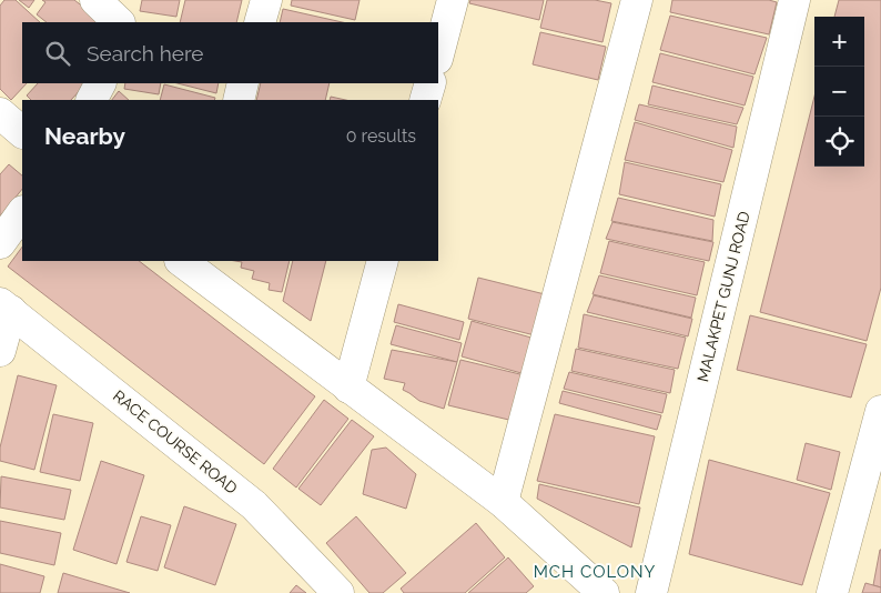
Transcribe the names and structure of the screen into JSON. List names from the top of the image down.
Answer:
{
  "streets": {
    "street": ["MALAKPET GUNJ ROAD", "RACE COURSE ROAD"]
  },
  "districts": ["MCH COLONY"],
  "page": {
    "map_buttons": ["+", "−"],
    "search": "Search here",
    "heading": ["Nearby", "0 results"]
  }
}
